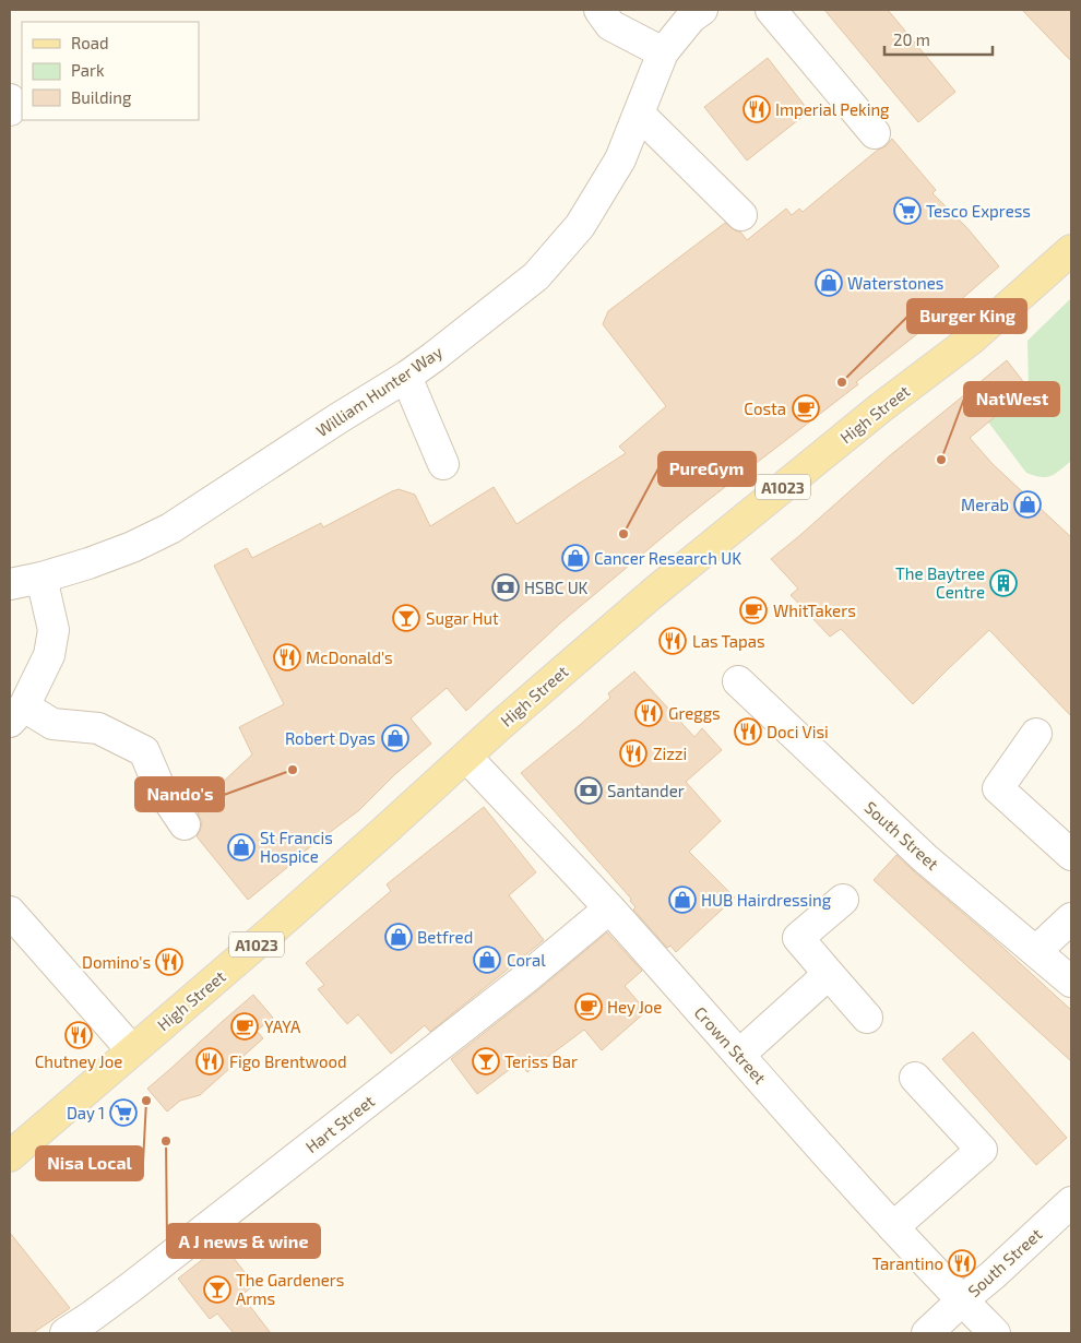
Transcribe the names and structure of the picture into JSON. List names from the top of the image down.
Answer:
{
  "streets": {
    "main road": ["High Street", "A1023"],
    "street": [
      "William Hunter Way",
      "South Street",
      "Crown Street",
      "Hart Street"
    ]
  },
  "crossings": [
    ["High Street", "Crown Street"],
    ["South Street", "Crown Street"],
    ["Crown Street", "Hart Street"]
  ],
  "places": {
    "restaurant": [
      "Imperial Peking",
      "Las Tapas",
      "McDonald's",
      "Greggs",
      "Doci Visi",
      "Zizzi",
      "Domino's",
      "Chutney Joe",
      "Figo Brentwood",
      "Tarantino"
    ],
    "supermarket": ["Tesco Express", "Day 1"],
    "shop": [
      "Waterstones",
      "Merab",
      "Cancer Research UK",
      "Robert Dyas",
      "St Francis Hospice",
      "HUB Hairdressing",
      "Betfred",
      "Coral"
    ],
    "other": [
      "Burger King",
      "NatWest",
      "PureGym",
      "Nando's",
      "Nisa Local",
      "A J news & wine"
    ],
    "cafe": [
      "Costa",
      "WhitTakers",
      "Hey Joe",
      "YAYA"
    ],
    "building": ["The Baytree Centre"],
    "bank": ["HSBC UK", "Santander"],
    "bar": ["Sugar Hut", "Teriss Bar", "The Gardeners Arms"]
  },
  "legend": ["Road", "Park", "Building"],
  "scale_bar": "20 m"
}
